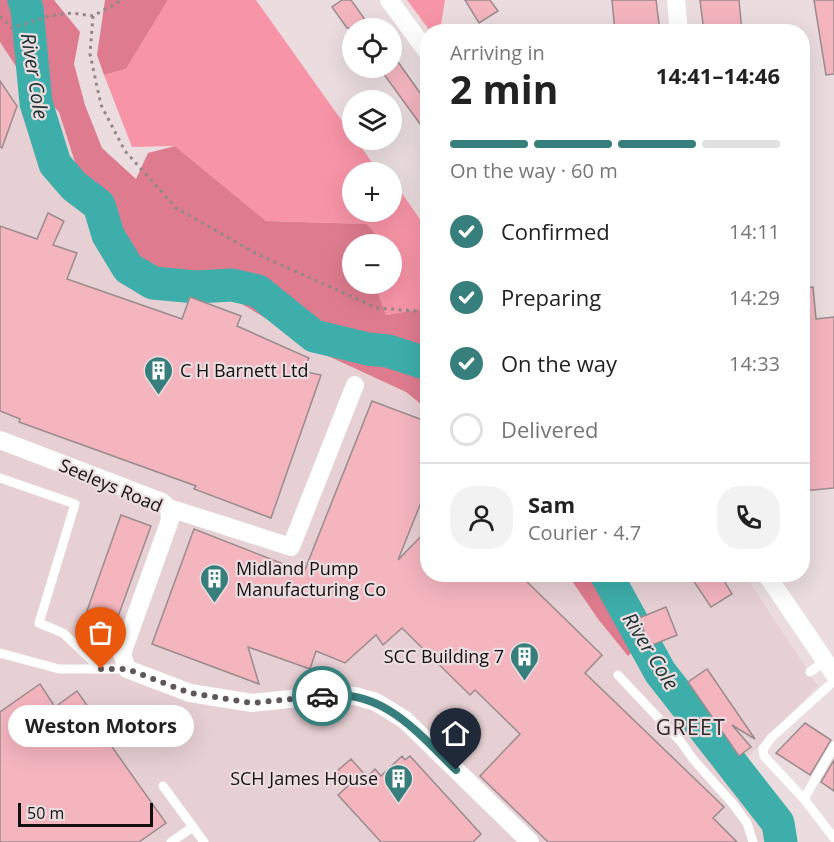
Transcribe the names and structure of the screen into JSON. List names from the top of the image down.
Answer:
{
  "streets": {
    "street": ["Seeleys Road"]
  },
  "districts": ["GREET"],
  "water": ["River Cole"],
  "places": {
    "building": [
      "C H Barnett Ltd",
      "Midland Pump Manufacturing Co",
      "SCC Building 7",
      "SCH James House"
    ],
    "other": ["Weston Motors"]
  },
  "scale_bar": "50 m",
  "page": {
    "map_buttons": ["+", "−"],
    "heading": ["2 min", "Arriving in", "14:41–14:46"],
    "panel": ["Sam", "Courier · 4.7"],
    "bar": "On the way · 60 m",
    "list": [
      ["Confirmed", "14:11"],
      ["Preparing", "14:29"],
      ["On the way", "14:33"],
      "Delivered"
    ],
    "bubble": "Weston Motors",
    "scale": "50 m"
  }
}
